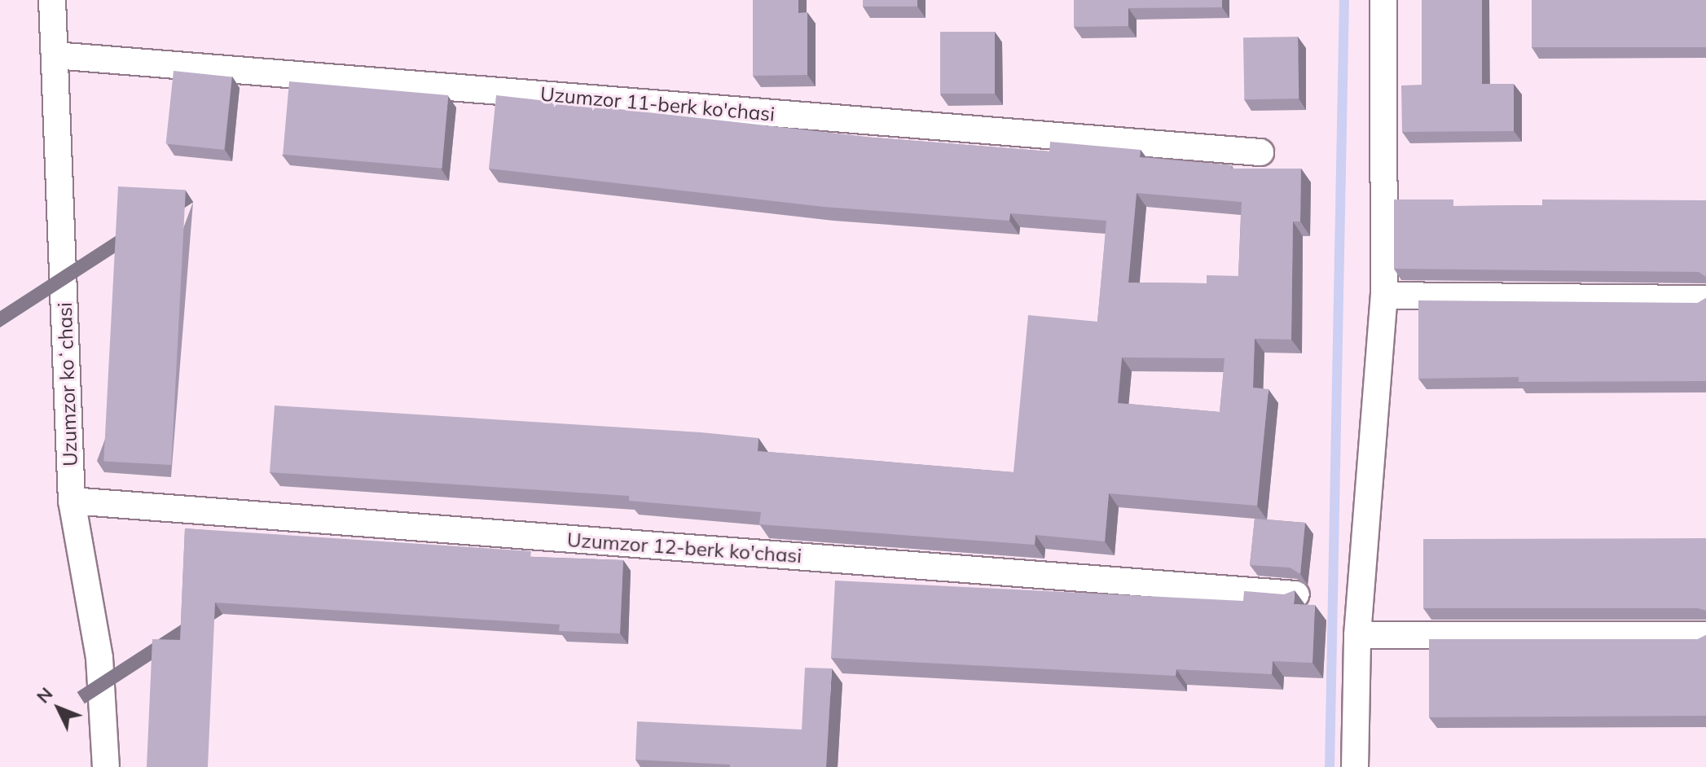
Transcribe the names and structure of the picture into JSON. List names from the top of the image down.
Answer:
{
  "streets": {
    "street": ["Uzumzor 11-berk ko'chasi", "Uzumzor koʻchasi", "Uzumzor 12-berk ko'chasi"]
  },
  "crossings": [
    ["Uzumzor 11-berk ko'chasi", "Uzumzor koʻchasi"],
    ["Uzumzor koʻchasi", "Uzumzor 12-berk ko'chasi"]
  ],
  "north": "top left"
}
